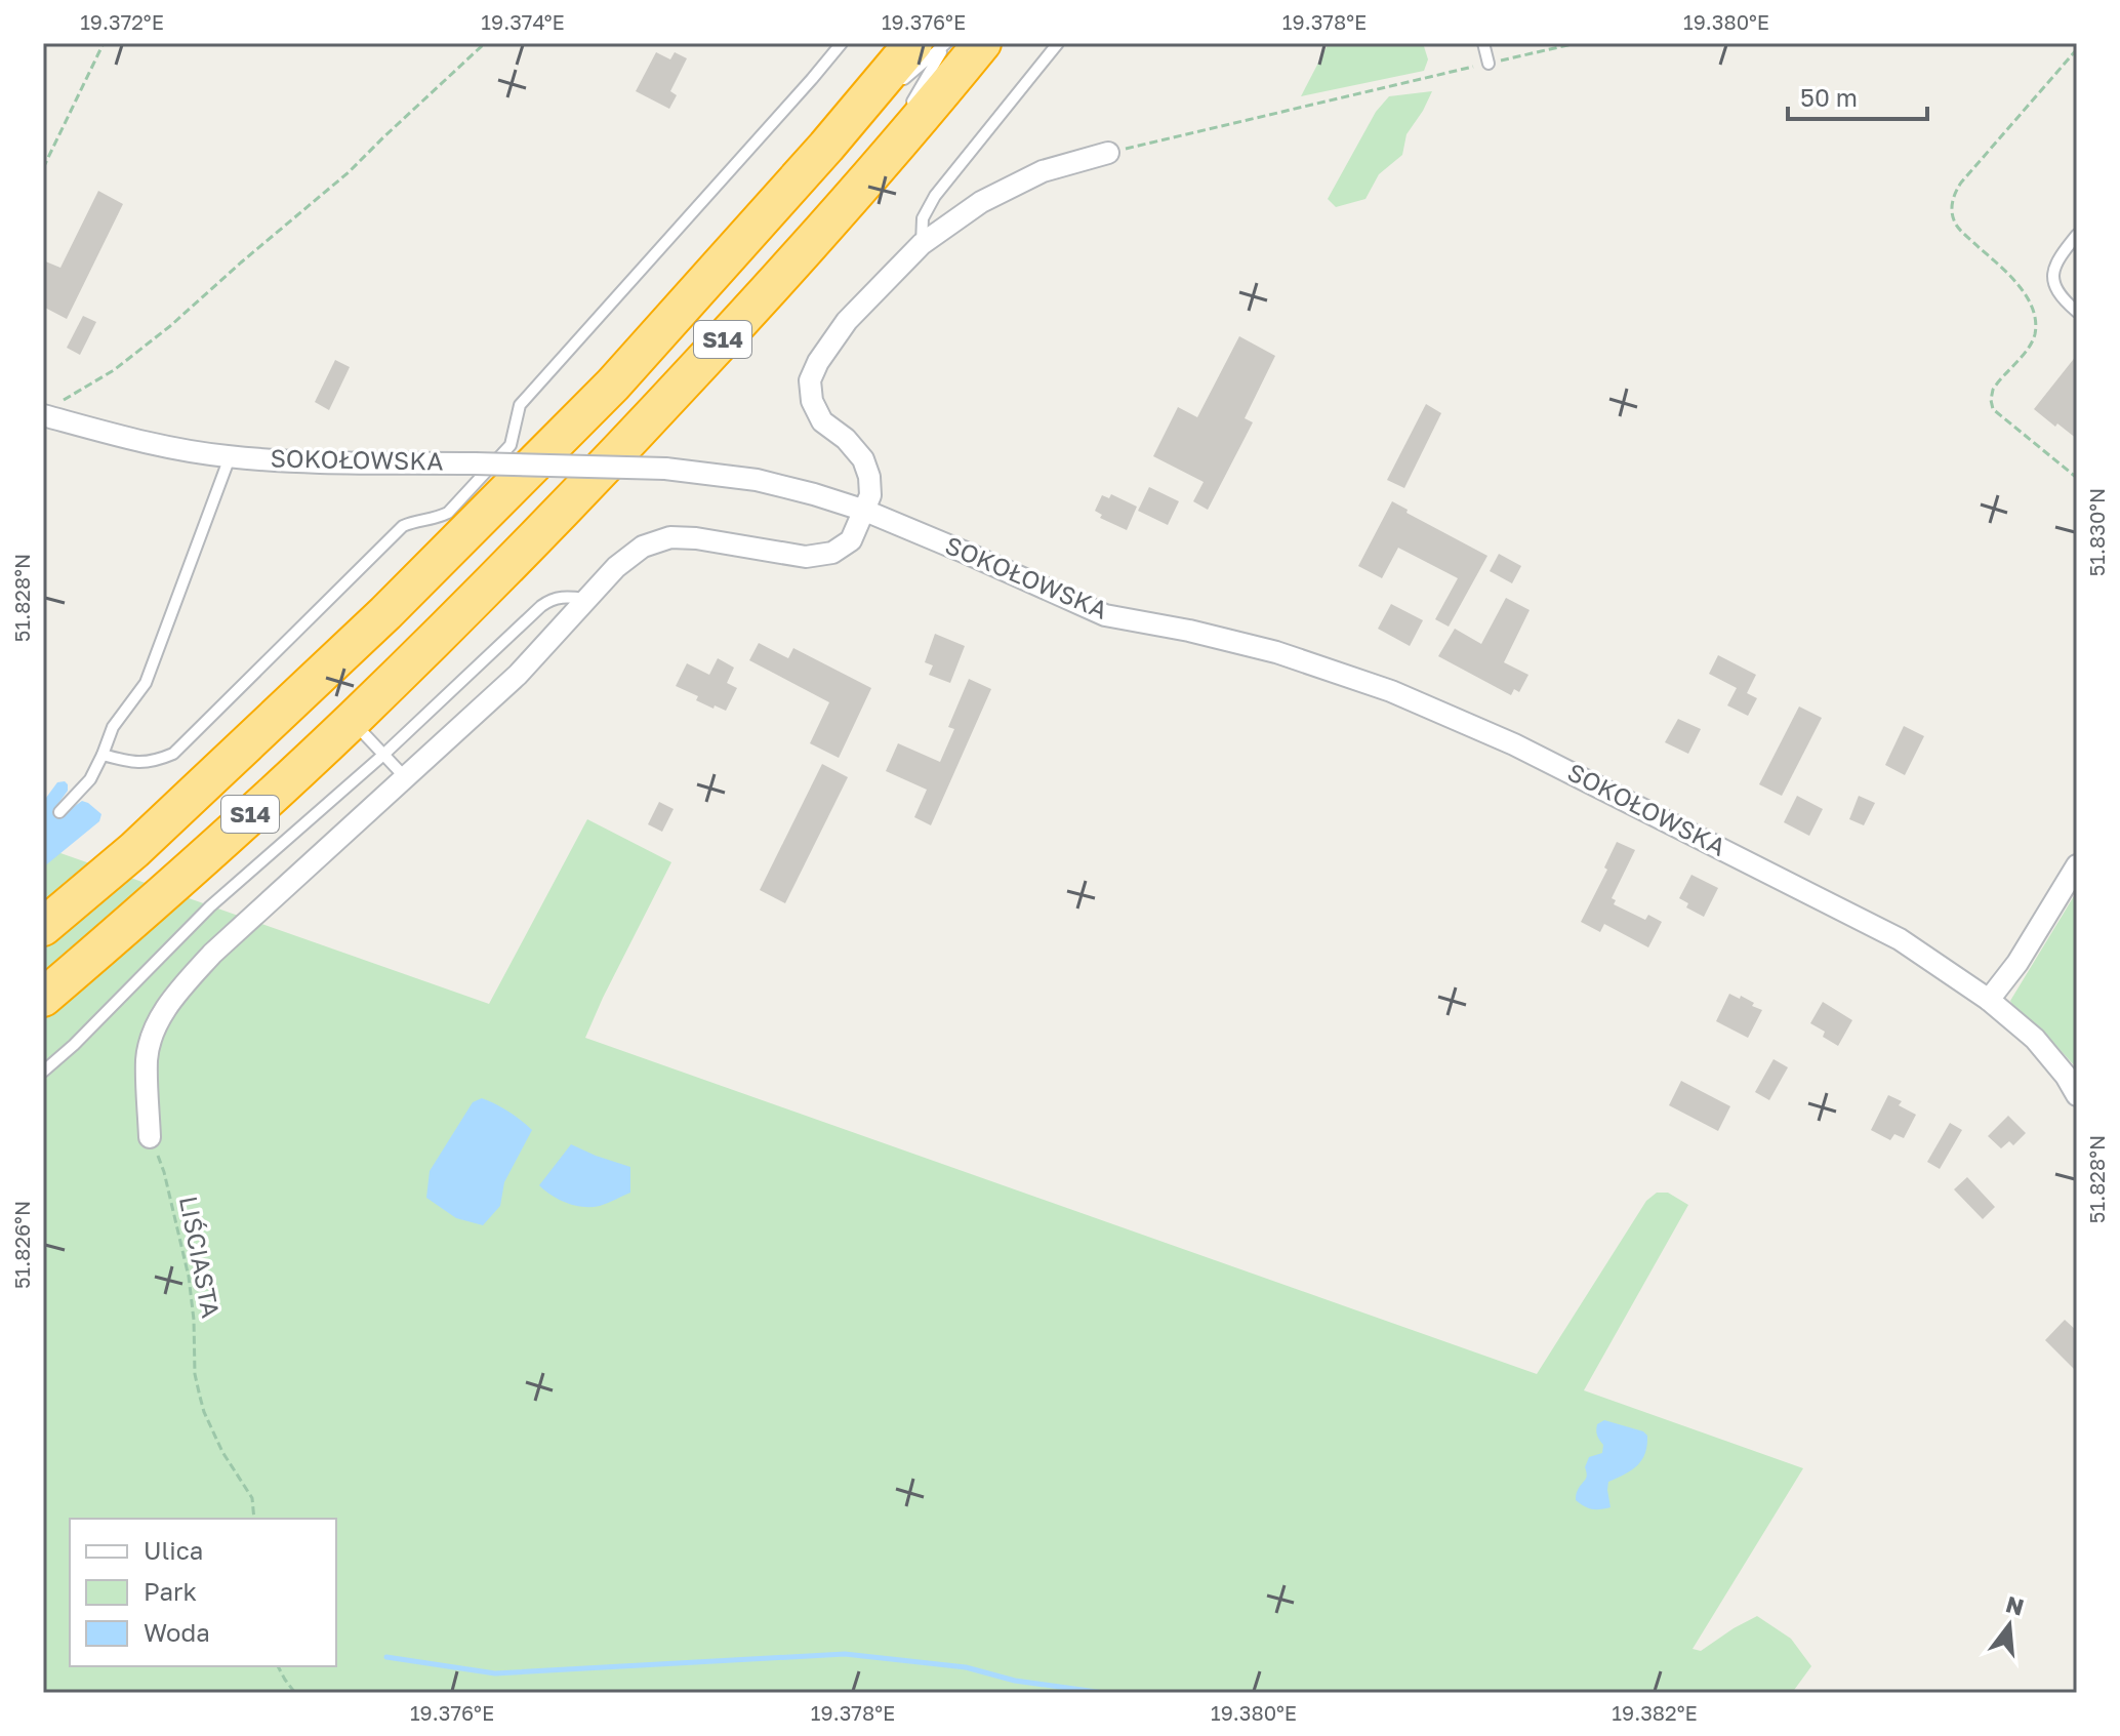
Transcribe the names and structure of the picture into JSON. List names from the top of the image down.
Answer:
{
  "streets": {
    "highway": ["S14"],
    "street": ["SOKOŁOWSKA"],
    "path": ["LIŚCIASTA"]
  },
  "legend": ["Ulica", "Park", "Woda"],
  "scale_bar": "50 m",
  "north": "top",
  "coordinates": [
    "19.372°E",
    "19.374°E",
    "19.376°E",
    "19.378°E",
    "19.380°E",
    "51.830°N",
    "51.828°N",
    "51.826°N",
    "19.382°E"
  ]
}
